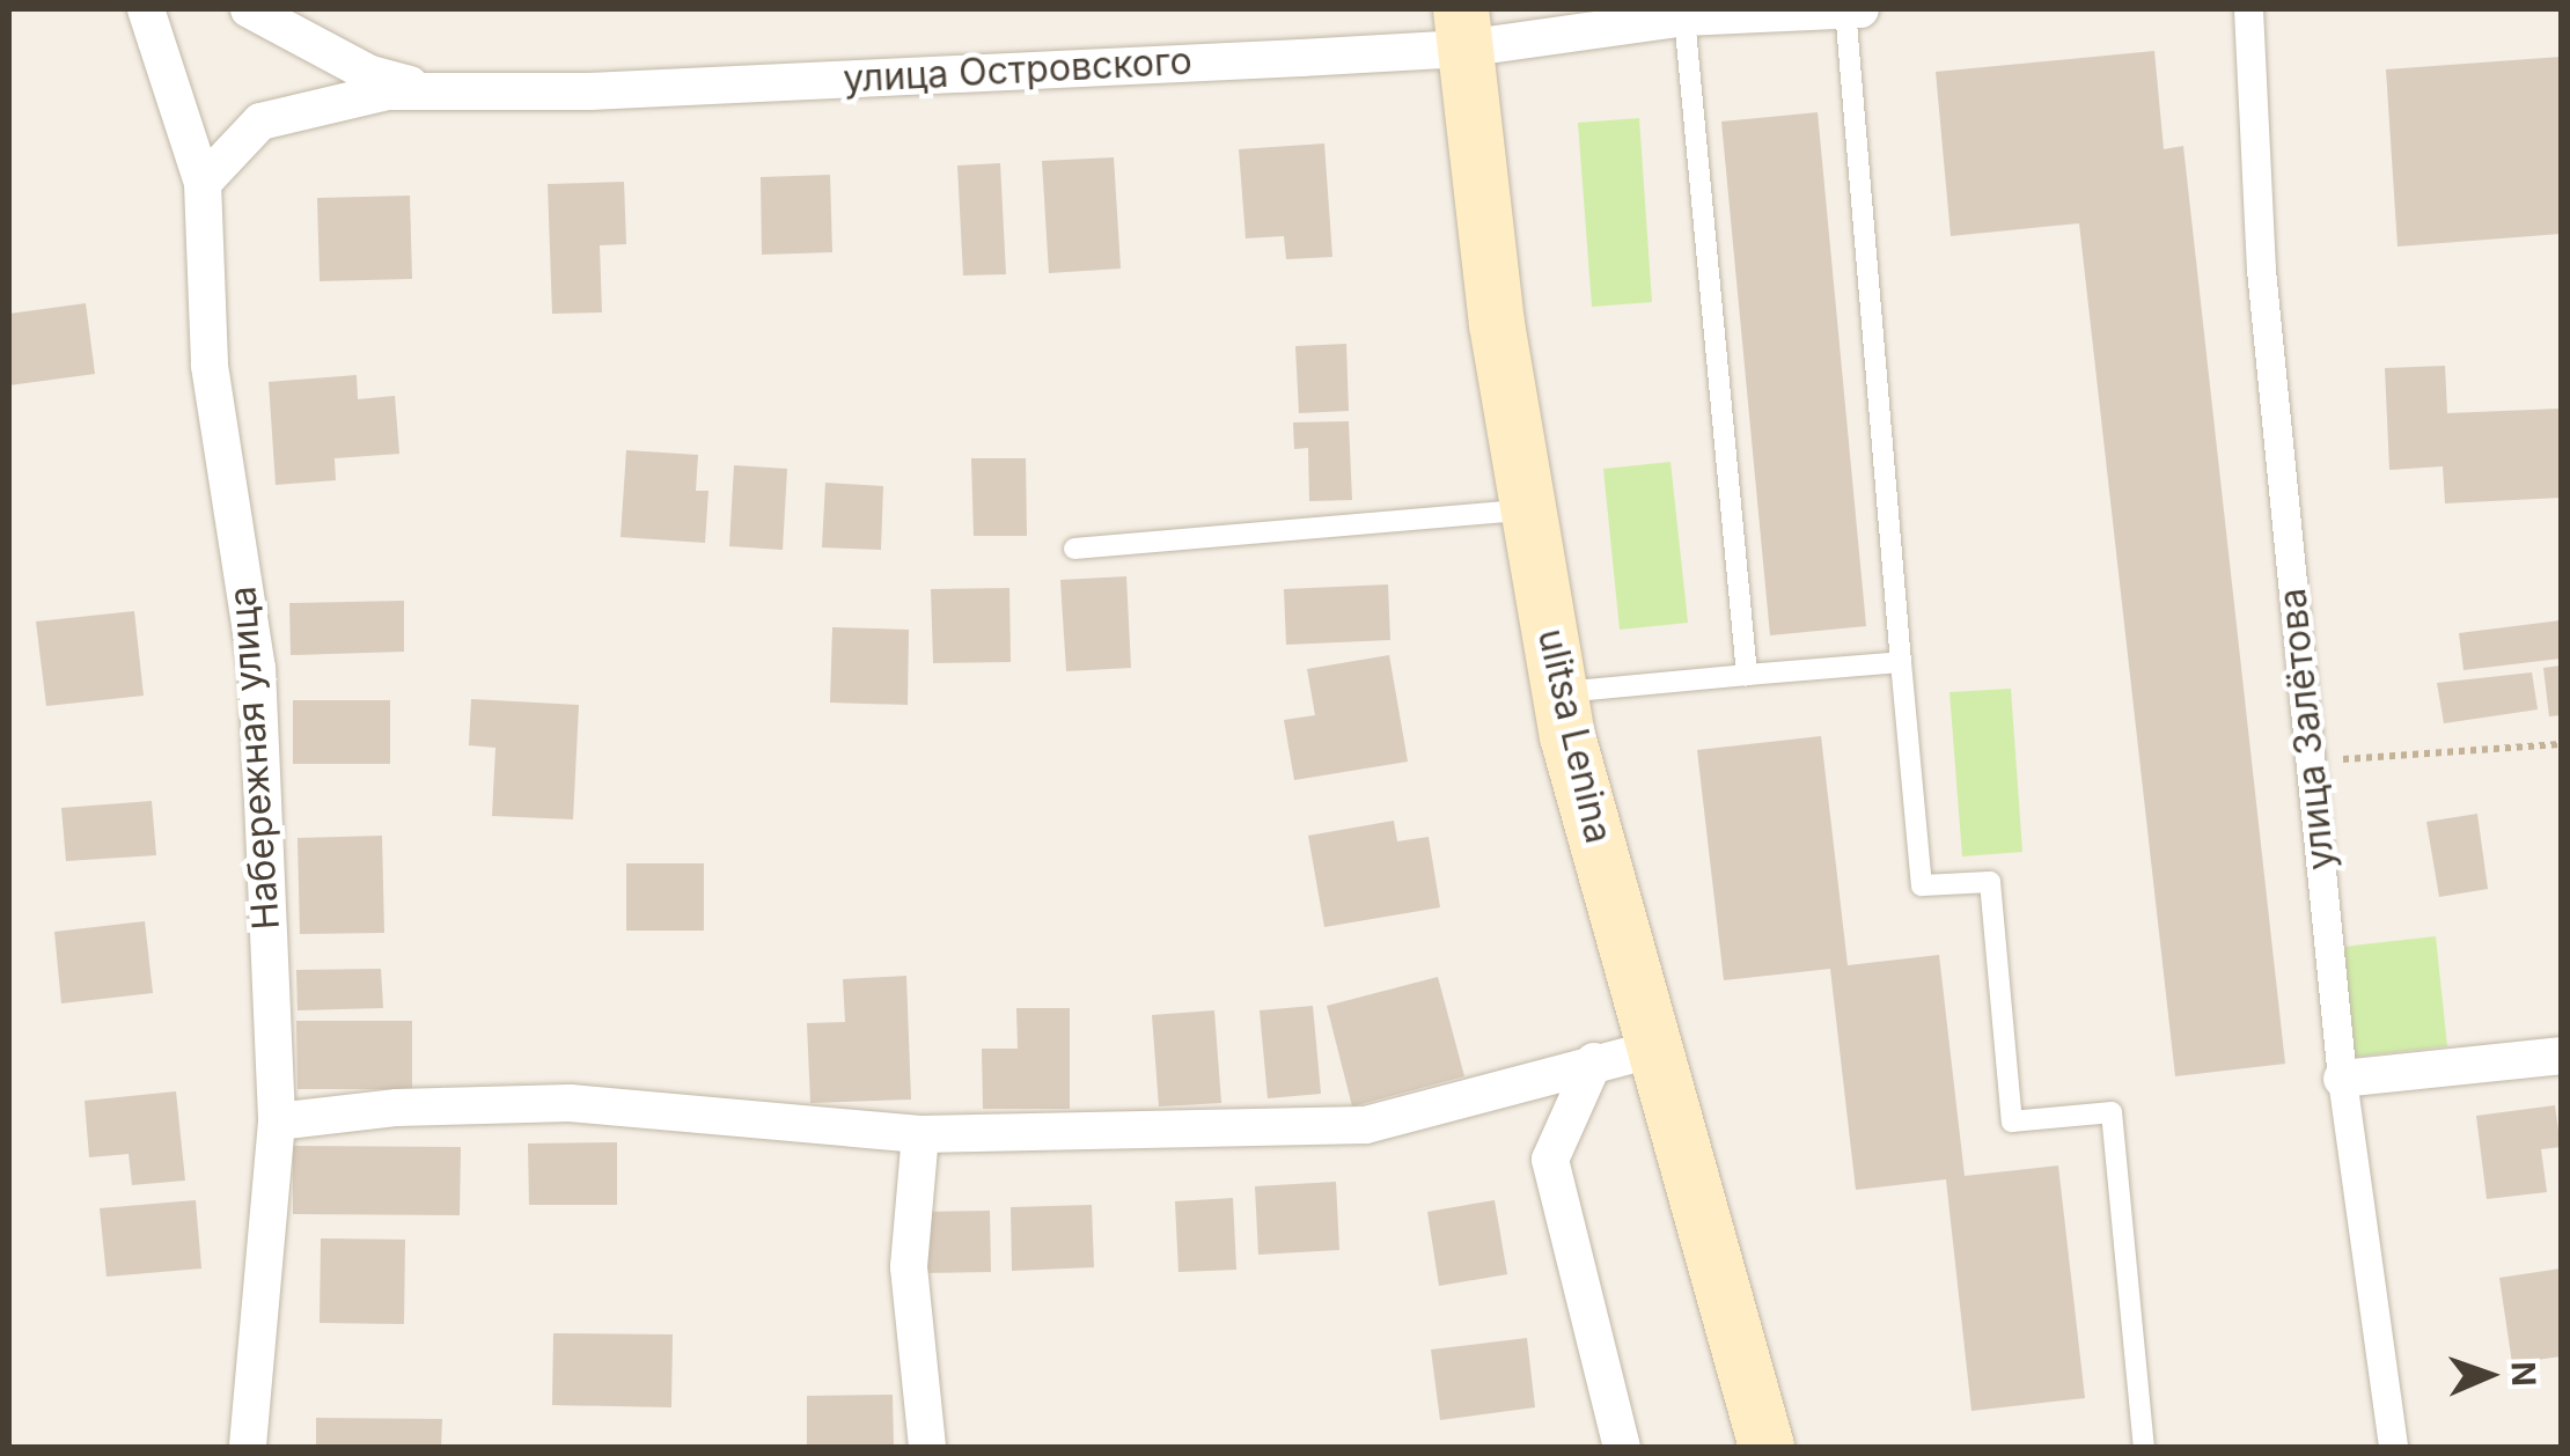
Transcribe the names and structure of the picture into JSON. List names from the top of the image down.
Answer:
{
  "streets": {
    "main road": ["ulitsa Lenina"],
    "street": ["улица Островского", "улица Залётова", "Набережная улица"]
  },
  "crossings": [
    ["улица Островского", "ulitsa Lenina"],
    ["улица Островского", "Набережная улица"]
  ],
  "north": "right"
}
